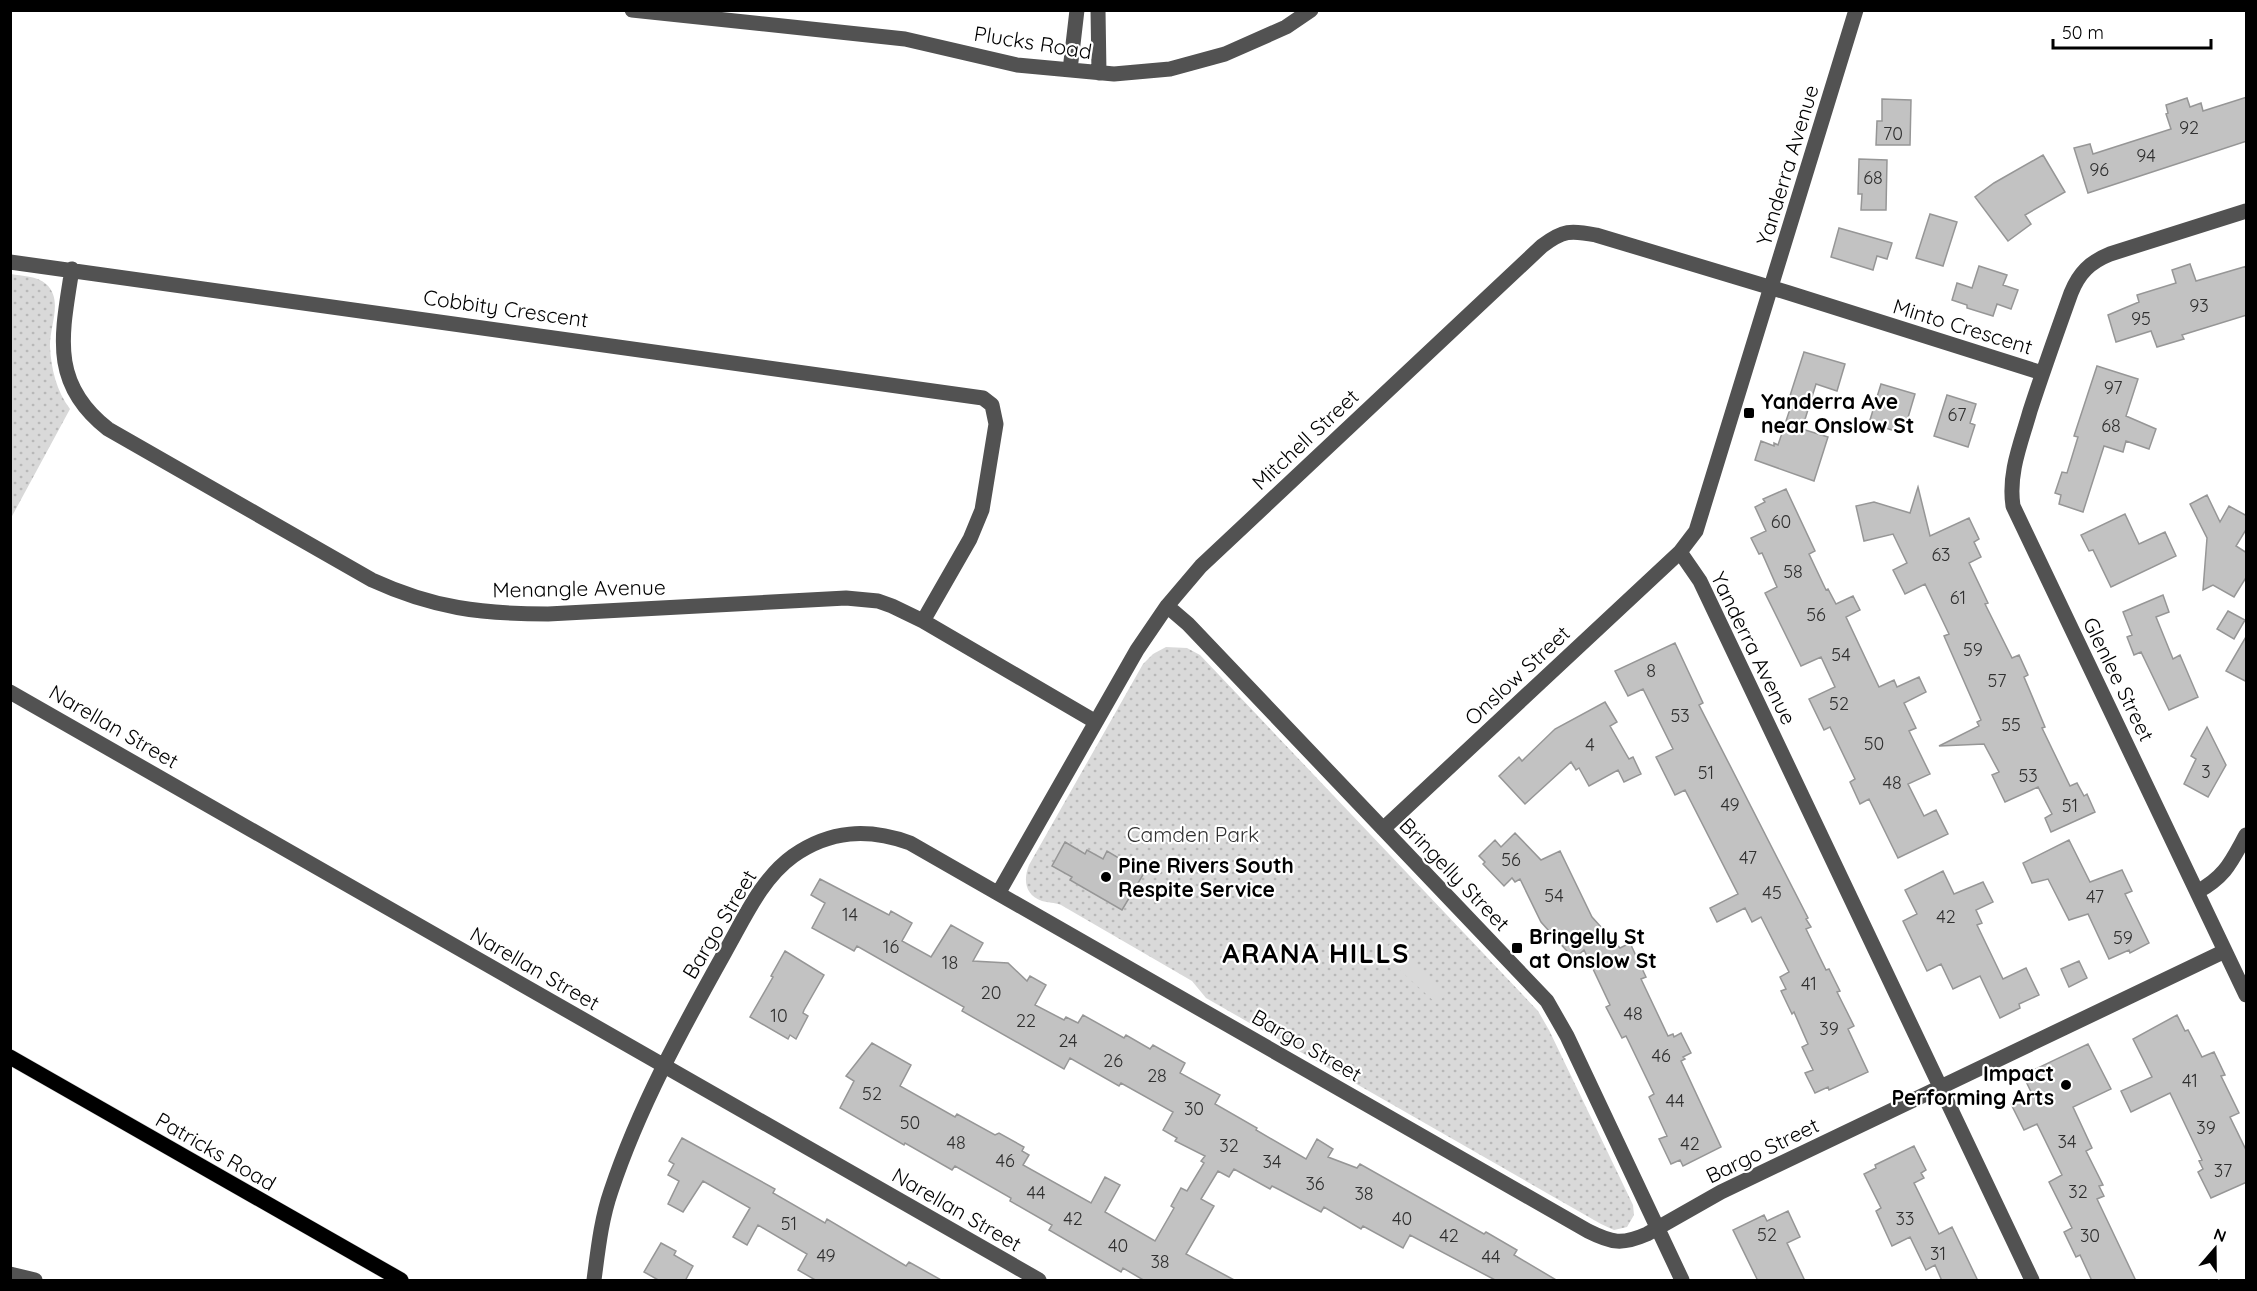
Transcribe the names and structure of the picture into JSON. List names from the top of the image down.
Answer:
{
  "streets": {
    "main road": ["Patricks Road"],
    "street": [
      "Plucks Road",
      "Yanderra Avenue",
      "Cobbity Crescent",
      "Minto Crescent",
      "Mitchell Street",
      "Menangle Avenue",
      "Onslow Street",
      "Glenlee Street",
      "Narellan Street",
      "Bringelly Street",
      "Bargo Street"
    ]
  },
  "crossings": [
    ["Yanderra Avenue", "Minto Crescent"],
    ["Yanderra Avenue", "Mitchell Street"],
    ["Yanderra Avenue", "Onslow Street"],
    ["Yanderra Avenue", "Bargo Street"],
    ["Cobbity Crescent", "Menangle Avenue"],
    ["Minto Crescent", "Mitchell Street"],
    ["Minto Crescent", "Glenlee Street"],
    ["Mitchell Street", "Menangle Avenue"],
    ["Mitchell Street", "Bringelly Street"],
    ["Mitchell Street", "Bargo Street"],
    ["Onslow Street", "Bringelly Street"],
    ["Glenlee Street", "Bargo Street"],
    ["Narellan Street", "Bargo Street"],
    ["Bringelly Street", "Bargo Street"]
  ],
  "districts": ["ARANA HILLS"],
  "parks": ["Camden Park"],
  "places": {
    "transit": ["Yanderra Ave near Onslow St", "Bringelly St at Onslow St"],
    "other": ["Pine Rivers South Respite Service", "Impact Performing Arts"]
  },
  "house_numbers": [
    "92",
    "70",
    "94",
    "96",
    "68",
    "93",
    "95",
    "97",
    "67",
    "68",
    "60",
    "63",
    "58",
    "61",
    "56",
    "59",
    "54",
    "8",
    "57",
    "52",
    "53",
    "55",
    "50",
    "4",
    "3",
    "51",
    "53",
    "48",
    "49",
    "51",
    "47",
    "56",
    "45",
    "54",
    "47",
    "14",
    "42",
    "59",
    "16",
    "18",
    "41",
    "20",
    "48",
    "10",
    "22",
    "39",
    "24",
    "46",
    "26",
    "28",
    "41",
    "52",
    "44",
    "30",
    "50",
    "39",
    "34",
    "48",
    "42",
    "32",
    "46",
    "34",
    "37",
    "36",
    "32",
    "44",
    "38",
    "42",
    "40",
    "33",
    "51",
    "52",
    "42",
    "30",
    "40",
    "31",
    "49",
    "44",
    "38"
  ],
  "scale_bar": "50 m",
  "north": "top"
}
